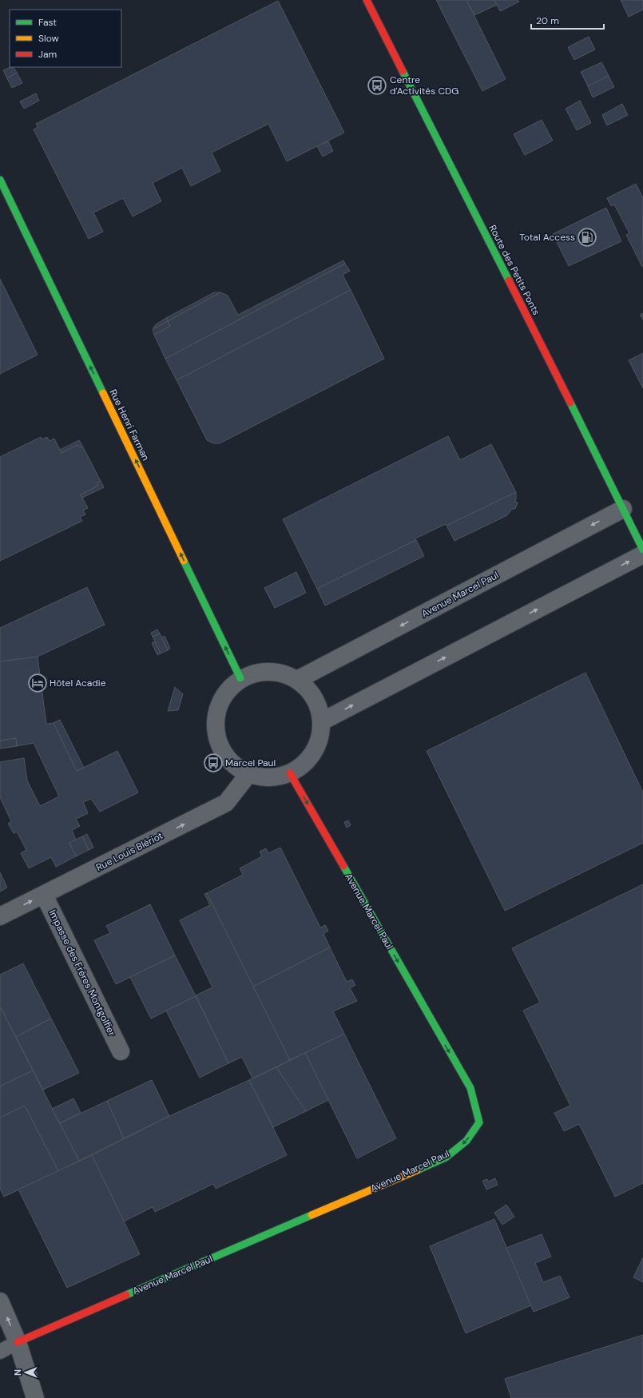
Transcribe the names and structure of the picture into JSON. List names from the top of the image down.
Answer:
{
  "streets": {
    "street": [
      "Route des Petits Ponts",
      "Rue Henri Farman",
      "Avenue Marcel Paul",
      "Rue Louis Blériot",
      "Impasse des Frères Montgolfier"
    ]
  },
  "crossings": [
    ["Route des Petits Ponts", "Avenue Marcel Paul"],
    ["Rue Henri Farman", "Avenue Marcel Paul"],
    ["Rue Henri Farman", "Rue Louis Blériot"],
    ["Avenue Marcel Paul", "Rue Louis Blériot"],
    ["Rue Louis Blériot", "Impasse des Frères Montgolfier"]
  ],
  "one_way": ["Rue Henri Farman", "Rue Louis Blériot"],
  "places": {
    "bus stop": ["Centre d'Activités CDG", "Marcel Paul"],
    "fuel station": ["Total Access"],
    "hotel": ["Hôtel Acadie"]
  },
  "legend": ["Fast", "Slow", "Jam"],
  "scale_bar": "20 m",
  "north": "left"
}
